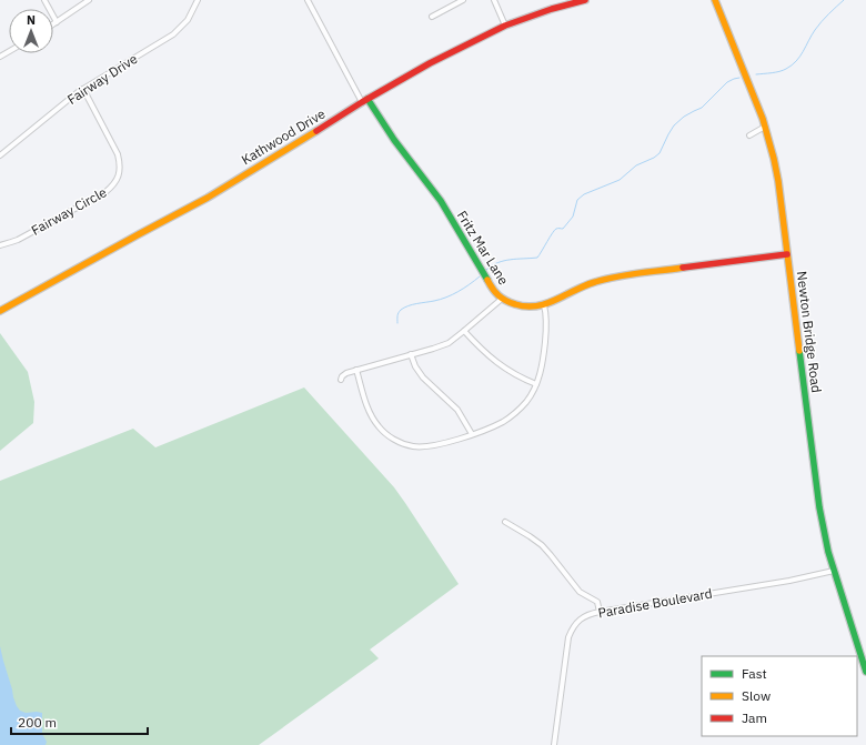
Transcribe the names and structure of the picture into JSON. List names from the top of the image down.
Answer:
{
  "streets": {
    "street": [
      "Fairway Drive",
      "Kathwood Drive",
      "Fairway Circle",
      "Fritz Mar Lane",
      "Newton Bridge Road",
      "Paradise Boulevard"
    ]
  },
  "crossings": [
    ["Fairway Drive", "Fairway Circle"],
    ["Kathwood Drive", "Fritz Mar Lane"],
    ["Fritz Mar Lane", "Newton Bridge Road"],
    ["Newton Bridge Road", "Paradise Boulevard"]
  ],
  "legend": ["Fast", "Slow", "Jam"],
  "scale_bar": "200 m",
  "north": "top"
}
